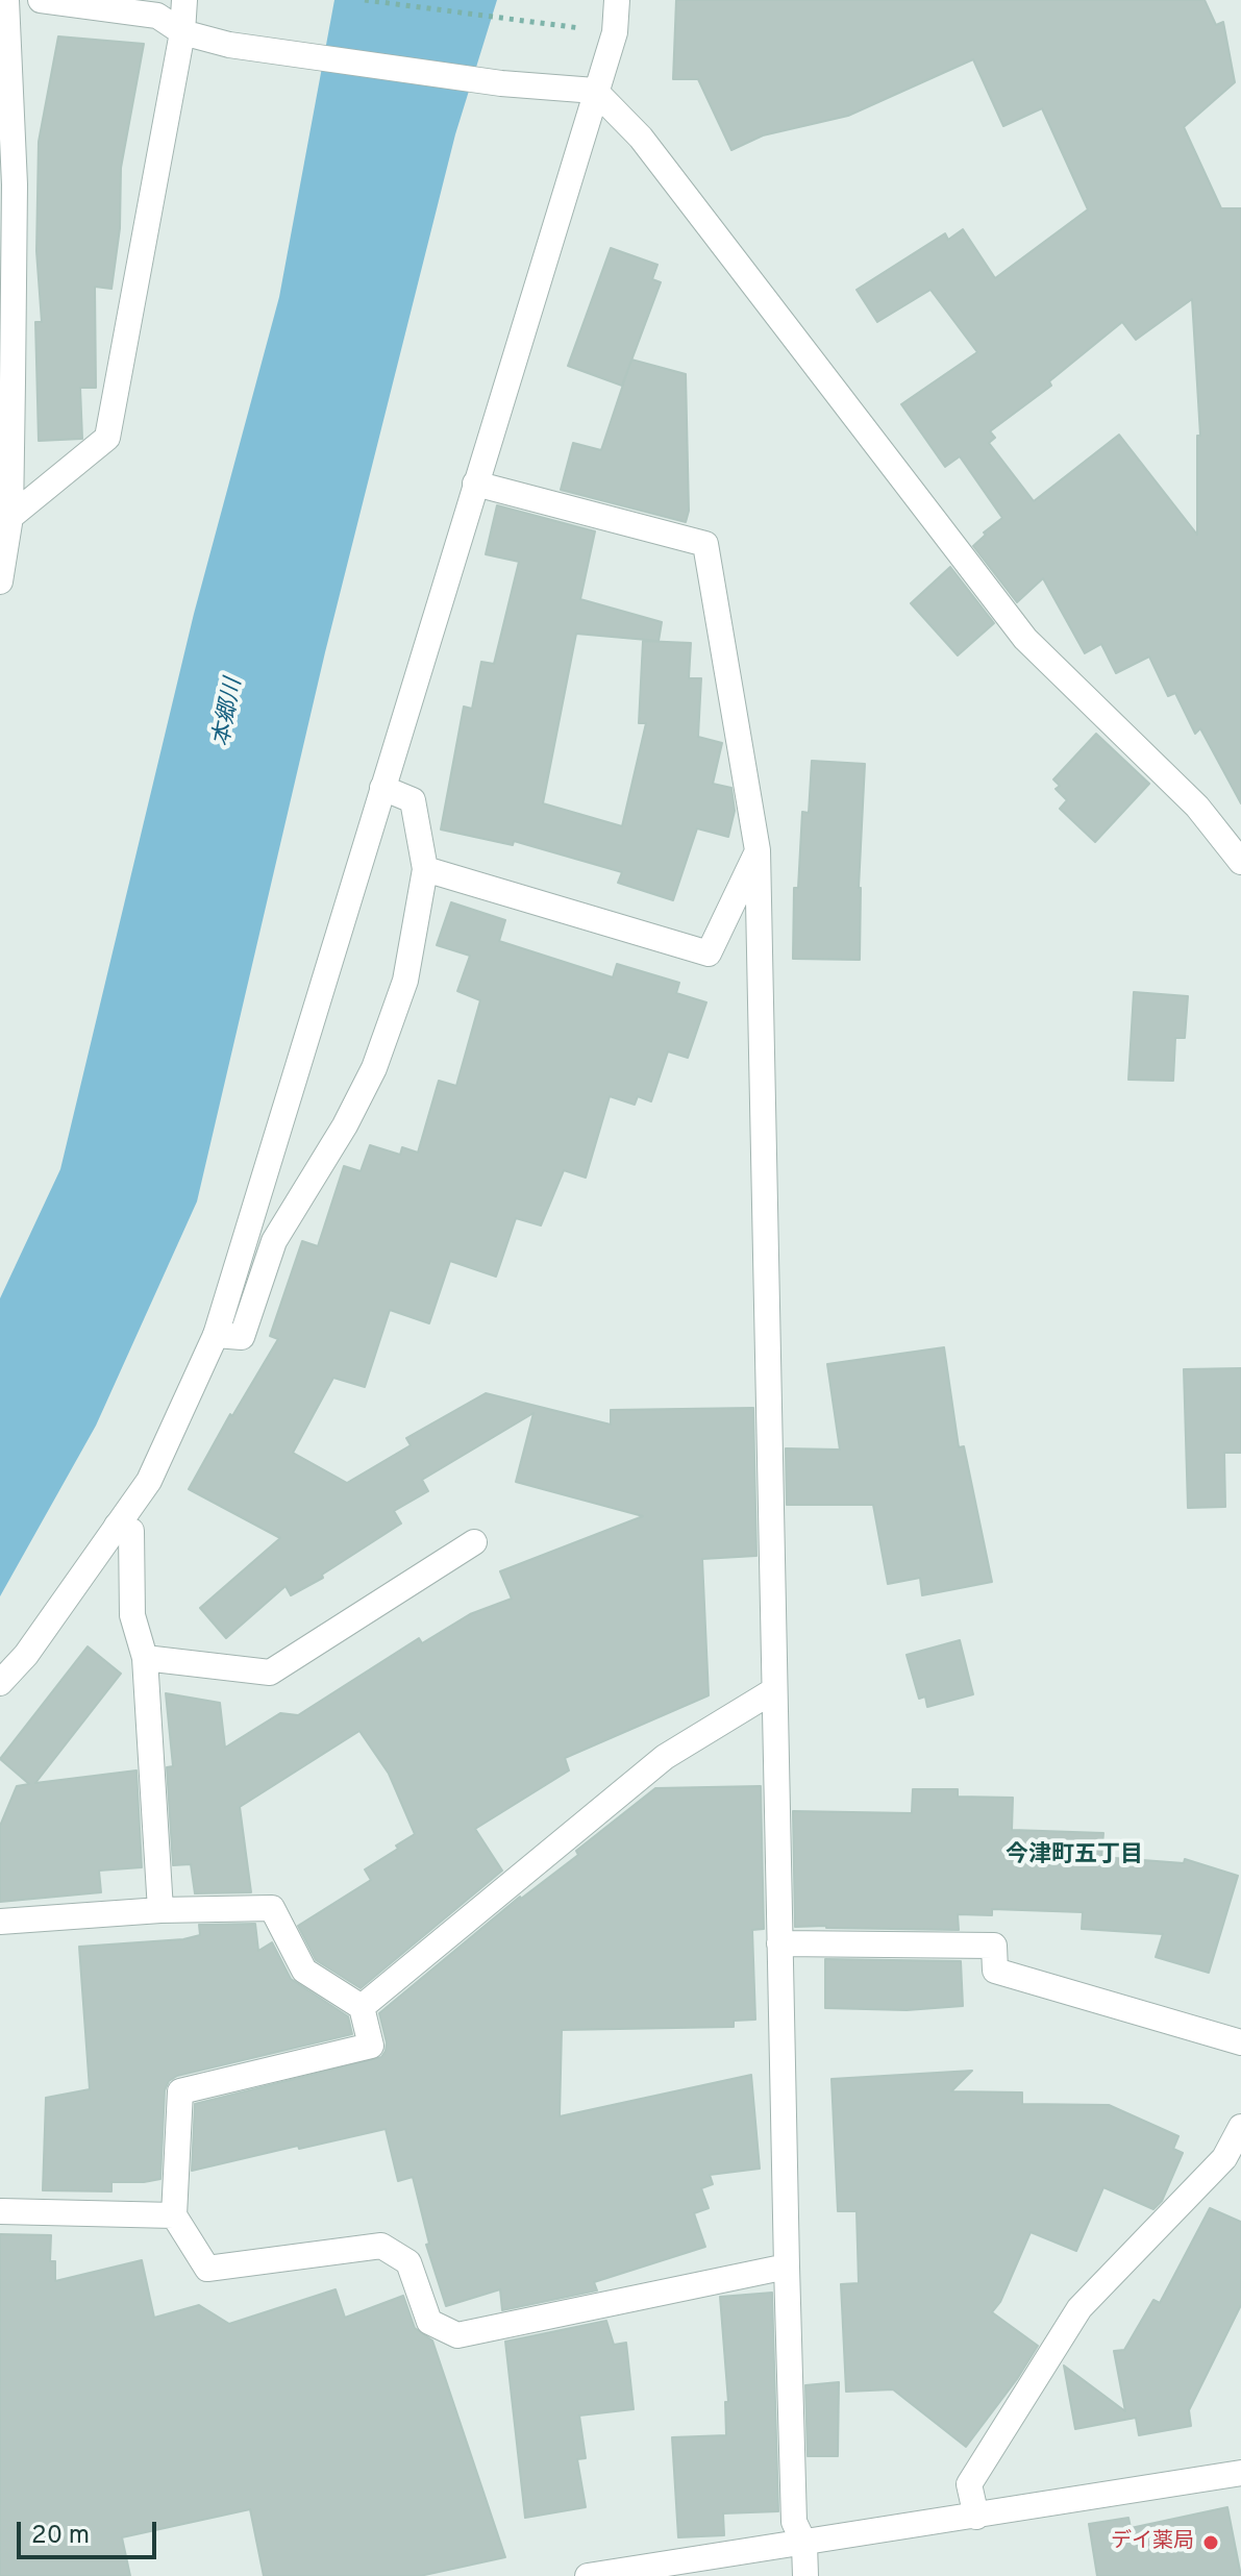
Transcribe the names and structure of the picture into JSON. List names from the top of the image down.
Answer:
{
  "districts": ["今津町五丁目"],
  "water": ["本郷川"],
  "places": ["デイ薬局"],
  "scale_bar": "20 m"
}
